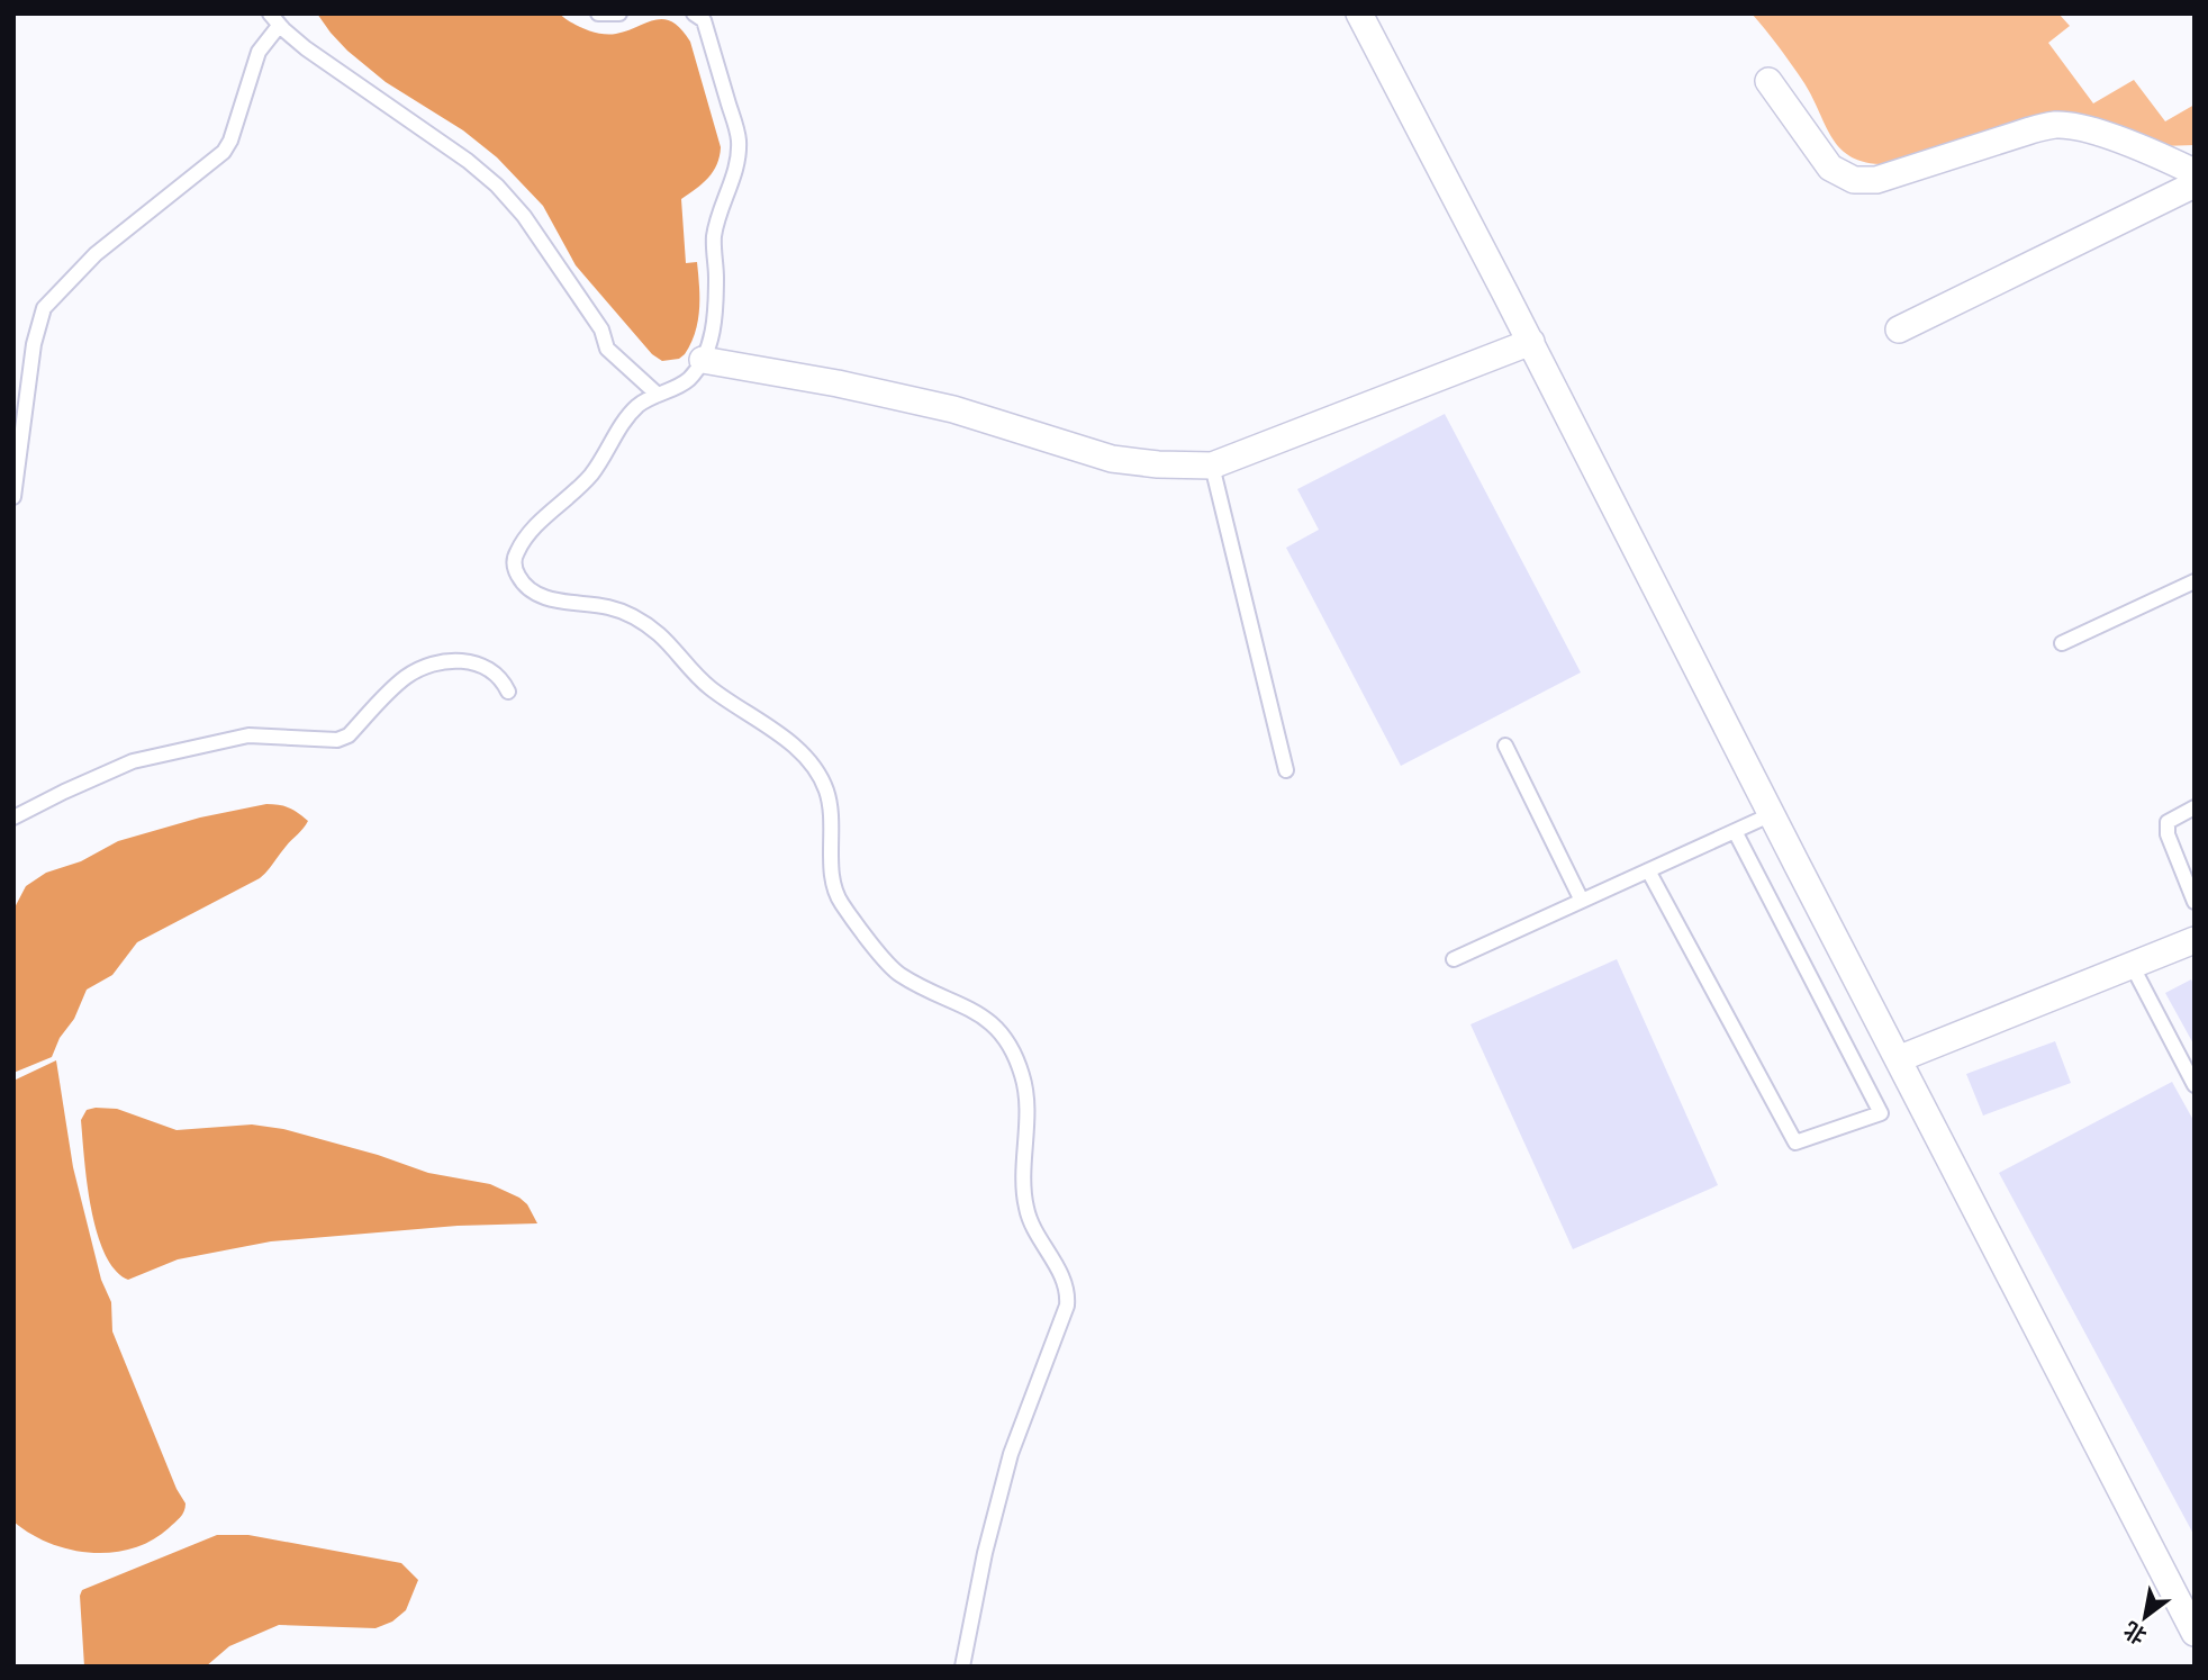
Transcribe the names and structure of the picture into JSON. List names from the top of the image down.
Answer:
{
  "north": "bottom left"
}
